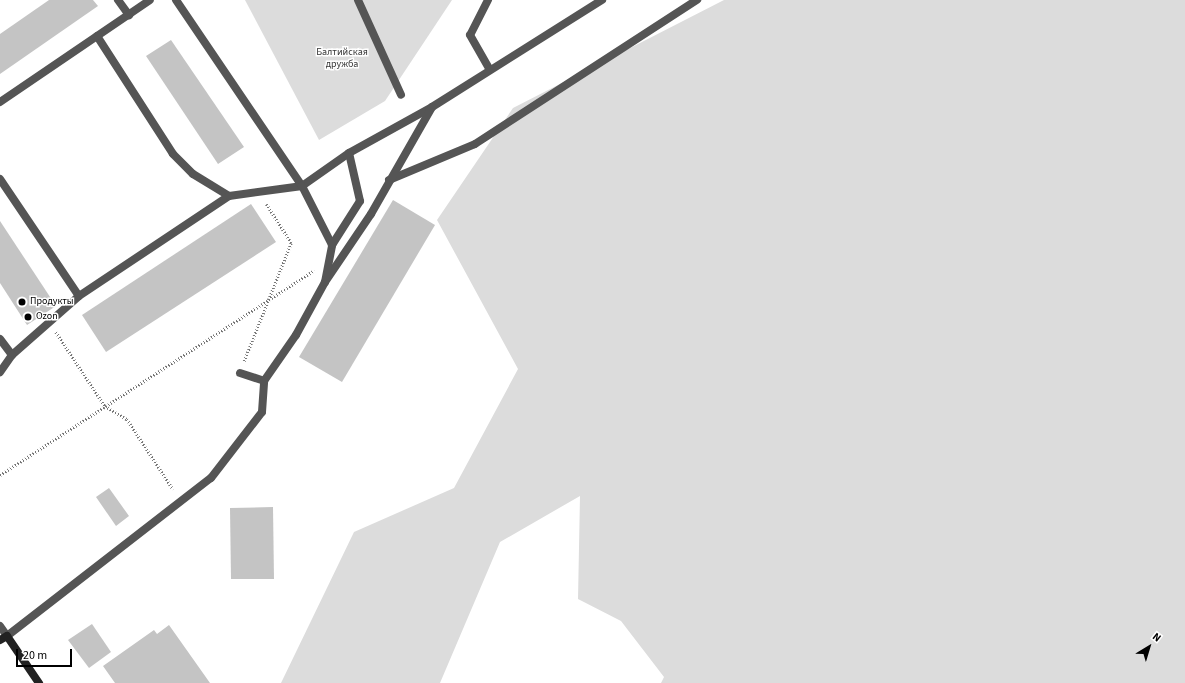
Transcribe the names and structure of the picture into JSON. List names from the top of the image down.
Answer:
{
  "parks": ["Балтийская дружба"],
  "places": ["Продукты", "Ozon"],
  "scale_bar": "20 m",
  "north": "top right"
}
